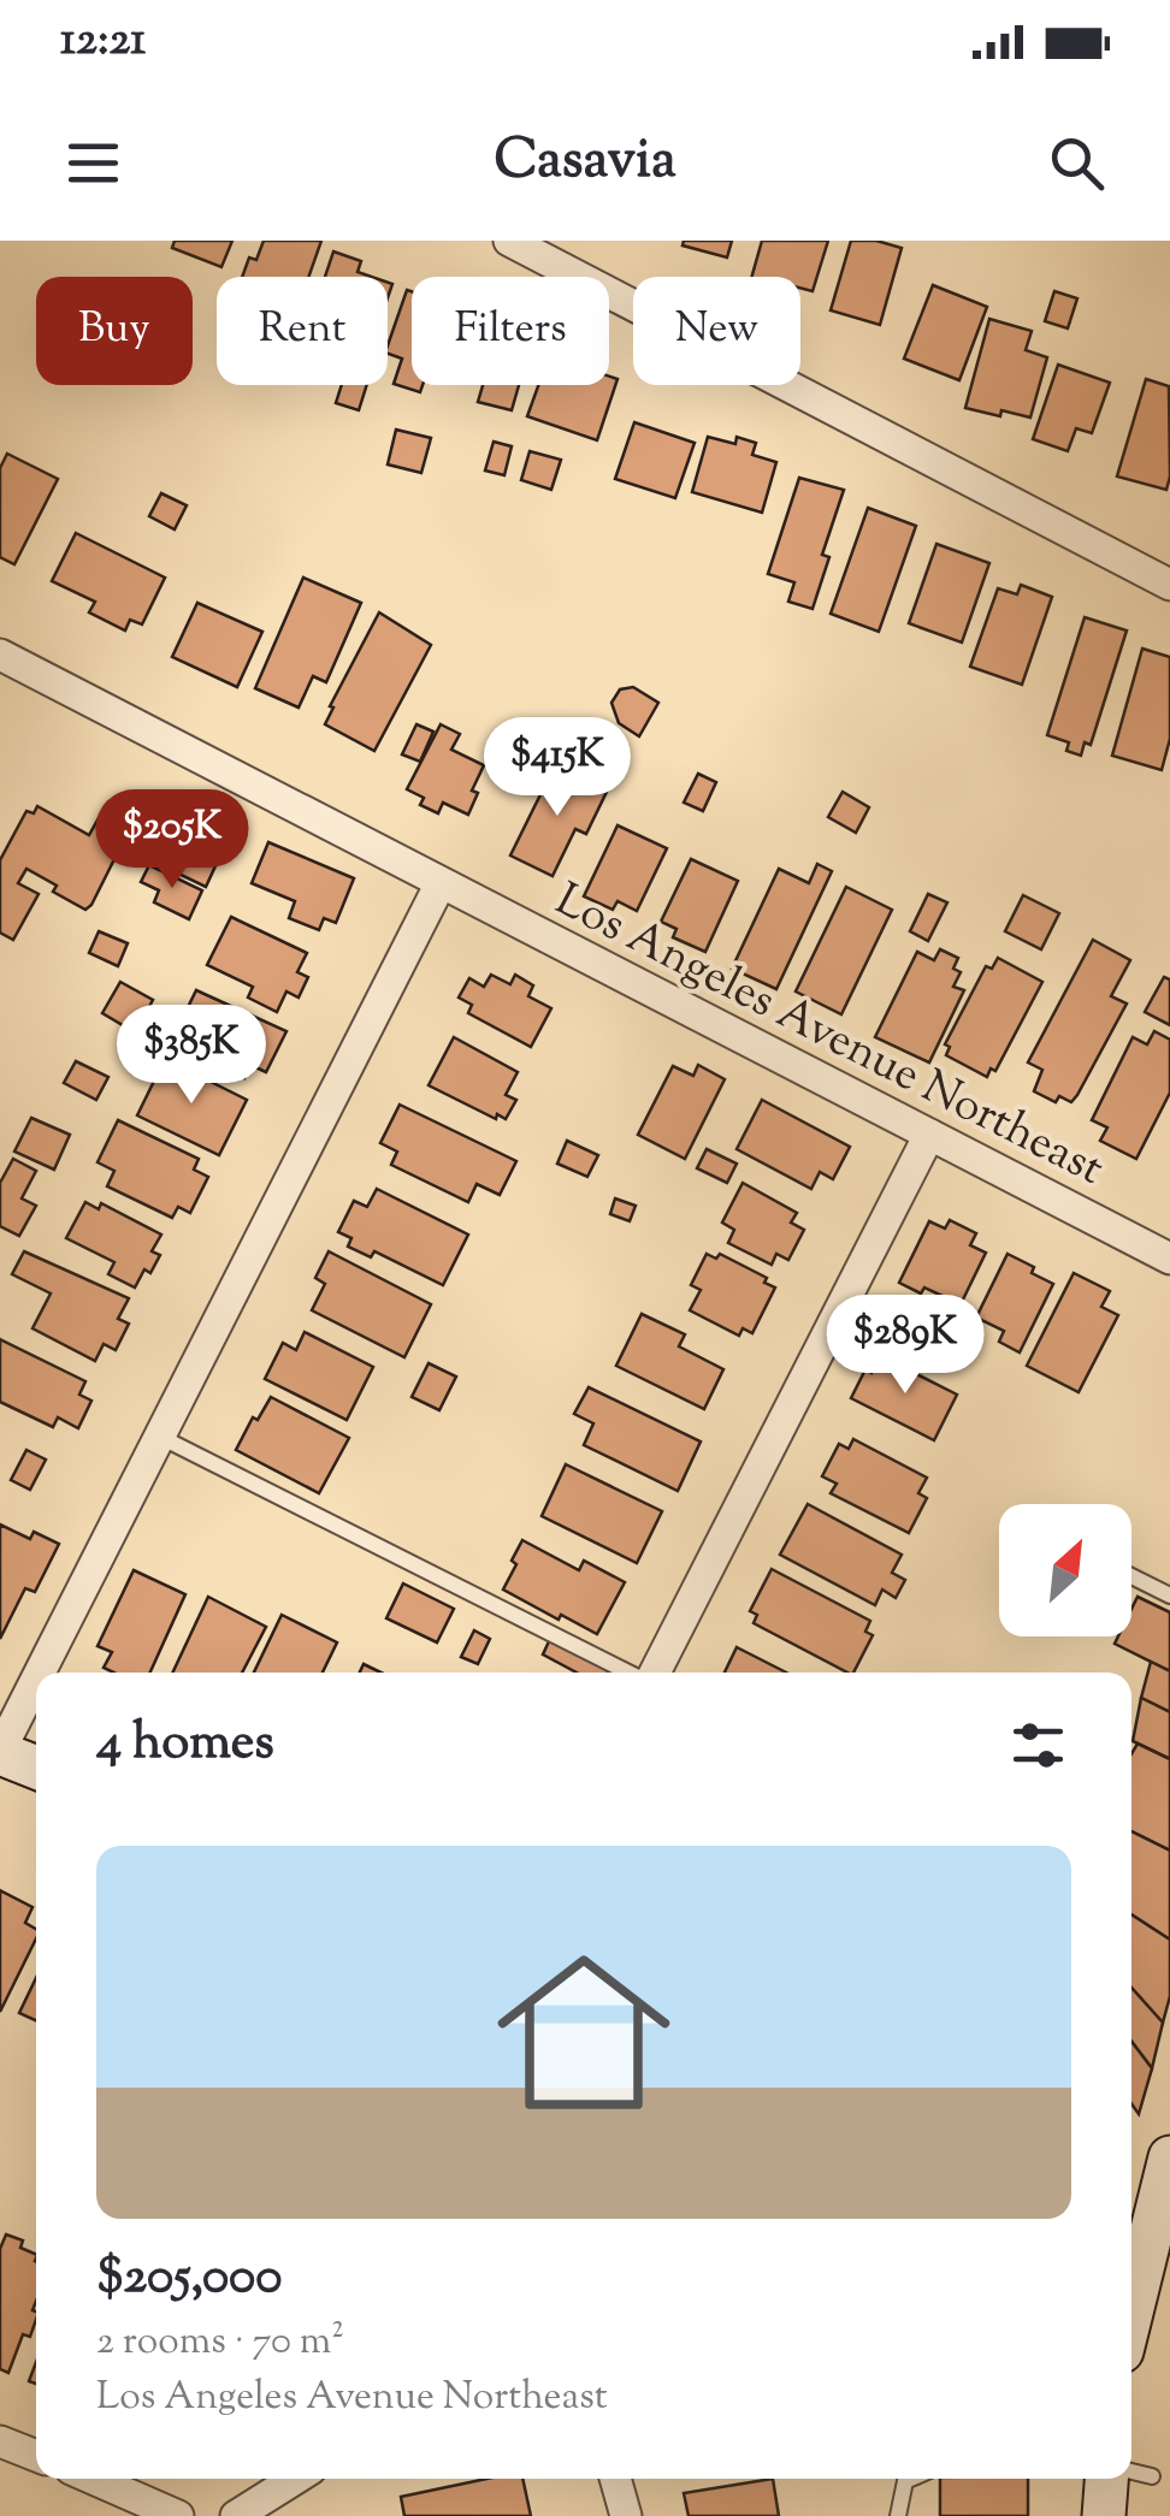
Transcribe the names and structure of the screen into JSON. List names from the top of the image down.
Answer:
{
  "streets": {
    "street": ["Los Angeles Avenue Northeast"]
  },
  "north": "top right",
  "page": {
    "status": "12:21",
    "header": "Casavia",
    "chip": [
      "Buy",
      "Rent",
      "Filters",
      "New"
    ],
    "price": [
      "$415K",
      "$205K",
      "$385K",
      "$289K"
    ],
    "heading": "4 homes",
    "list": [
      {
        "name": "$205,000",
        "note": "2 rooms · 70 m² · Los Angeles Avenue Northeast"
      }
    ]
  }
}
